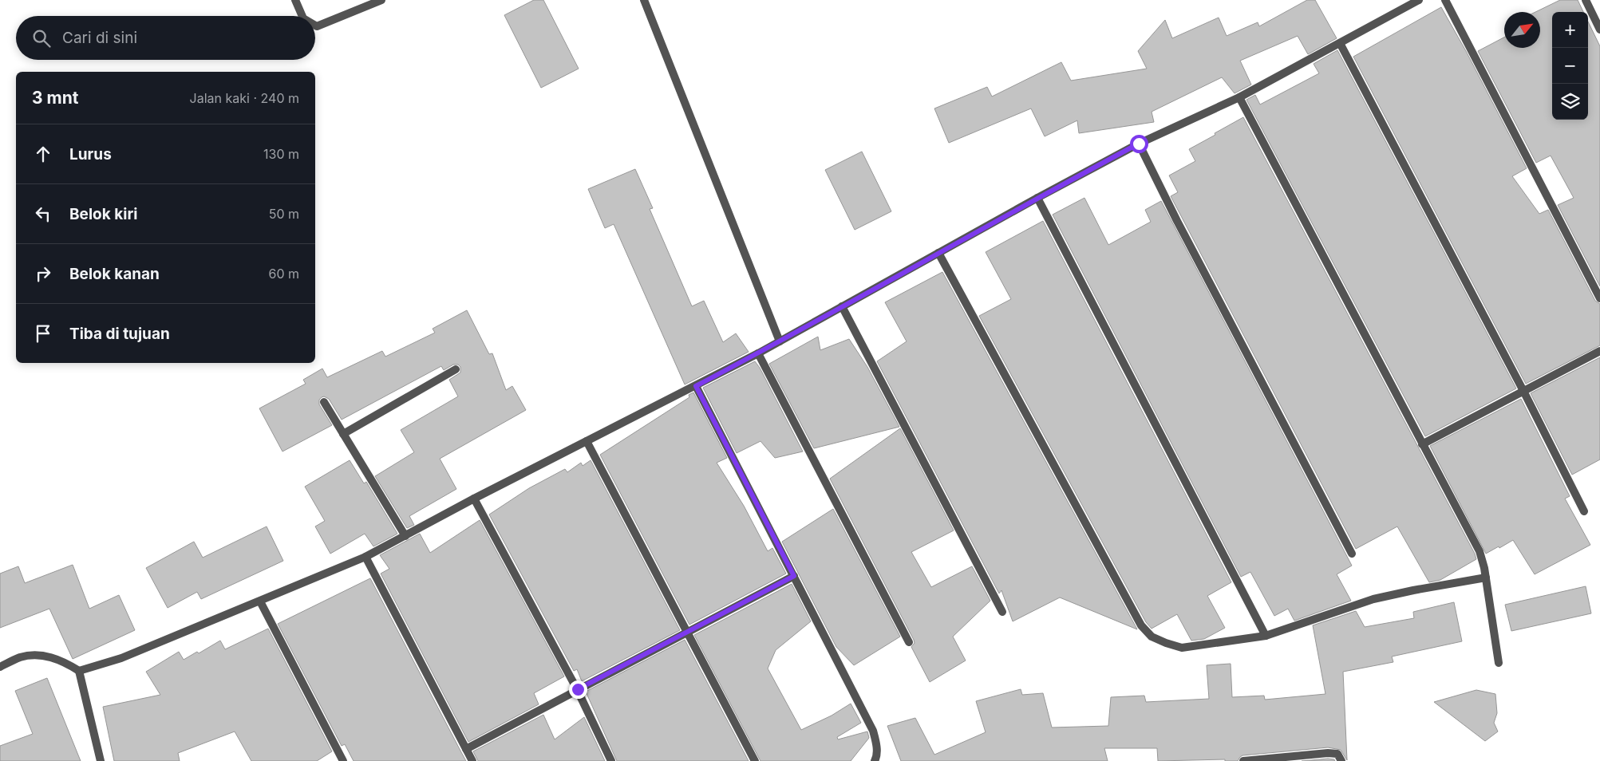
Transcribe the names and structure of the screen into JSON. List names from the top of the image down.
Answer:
{
  "north": "top right",
  "page": {
    "map_buttons": ["+", "−"],
    "search": "Cari di sini",
    "heading": ["3 mnt", "Jalan kaki · 240 m"],
    "list": [
      ["Lurus", "130 m"],
      ["Belok kiri", "50 m"],
      ["Belok kanan", "60 m"],
      "Tiba di tujuan"
    ]
  }
}
